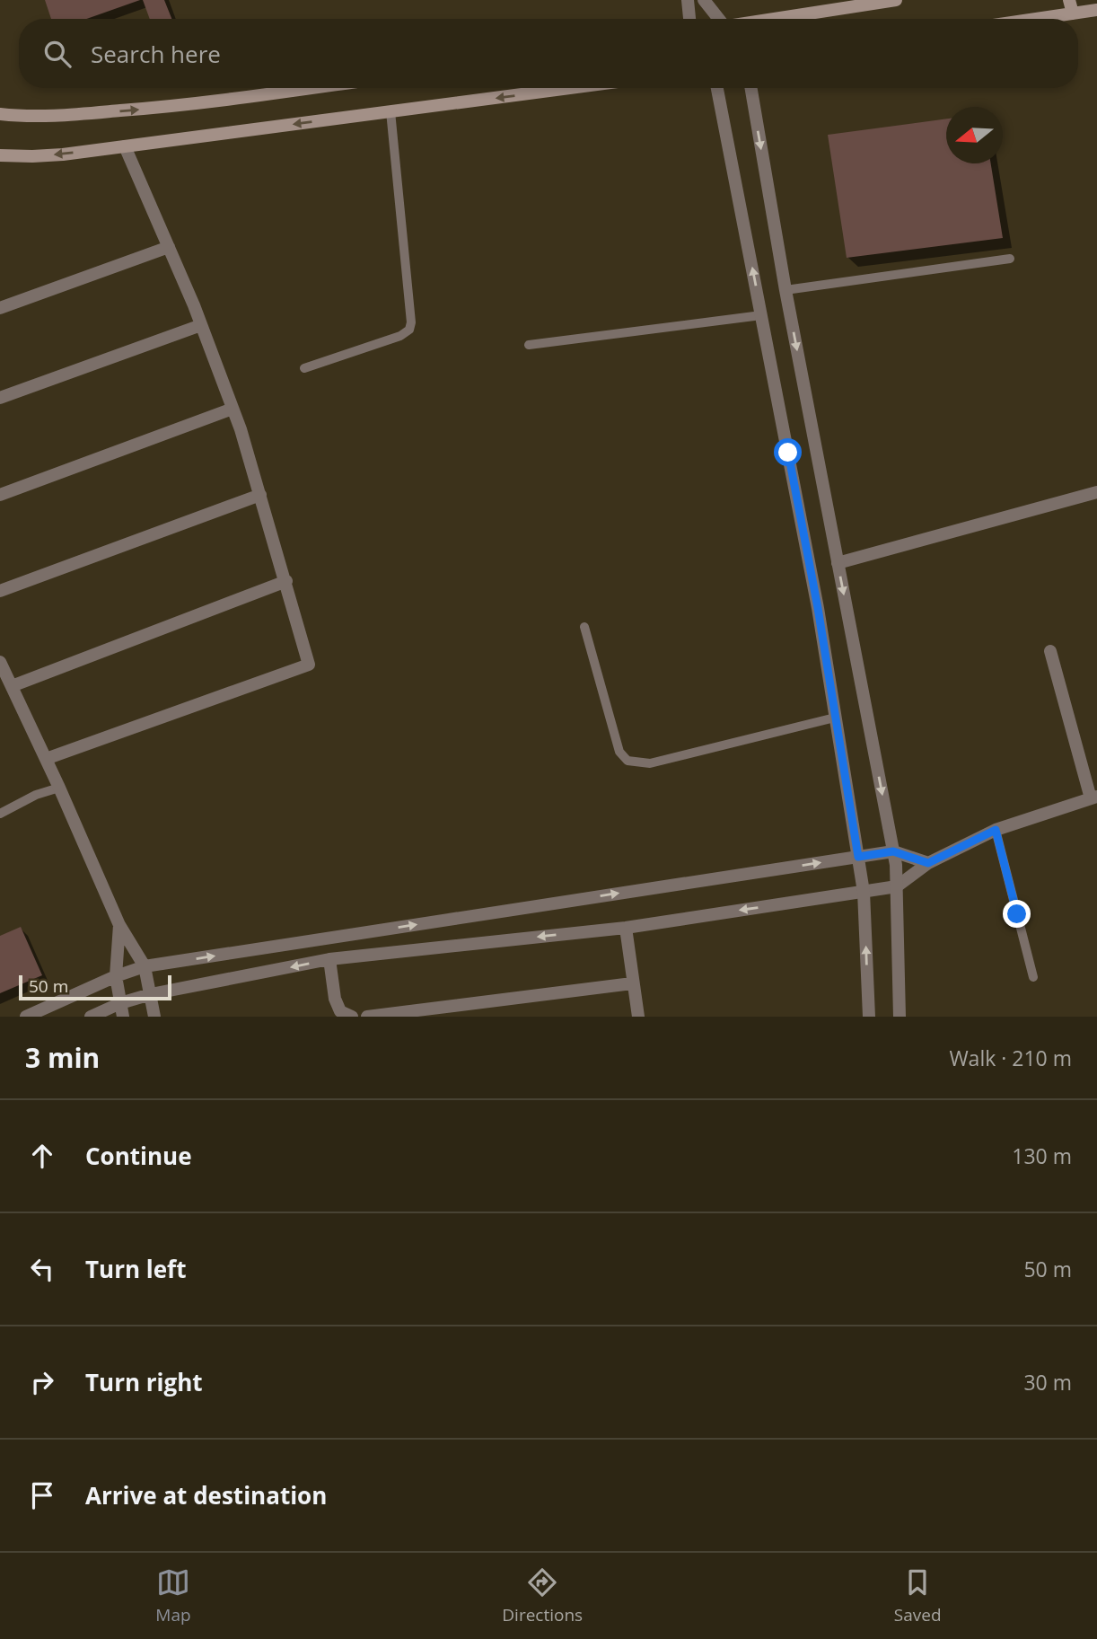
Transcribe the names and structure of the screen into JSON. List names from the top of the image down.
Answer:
{
  "scale_bar": "50 m",
  "north": "left",
  "page": {
    "search": "Search here",
    "scale": "50 m",
    "heading": ["3 min", "Walk · 210 m"],
    "list": [
      ["Continue", "130 m"],
      ["Turn left", "50 m"],
      ["Turn right", "30 m"],
      "Arrive at destination"
    ],
    "nav": ["Map", "Directions", "Saved"]
  }
}
